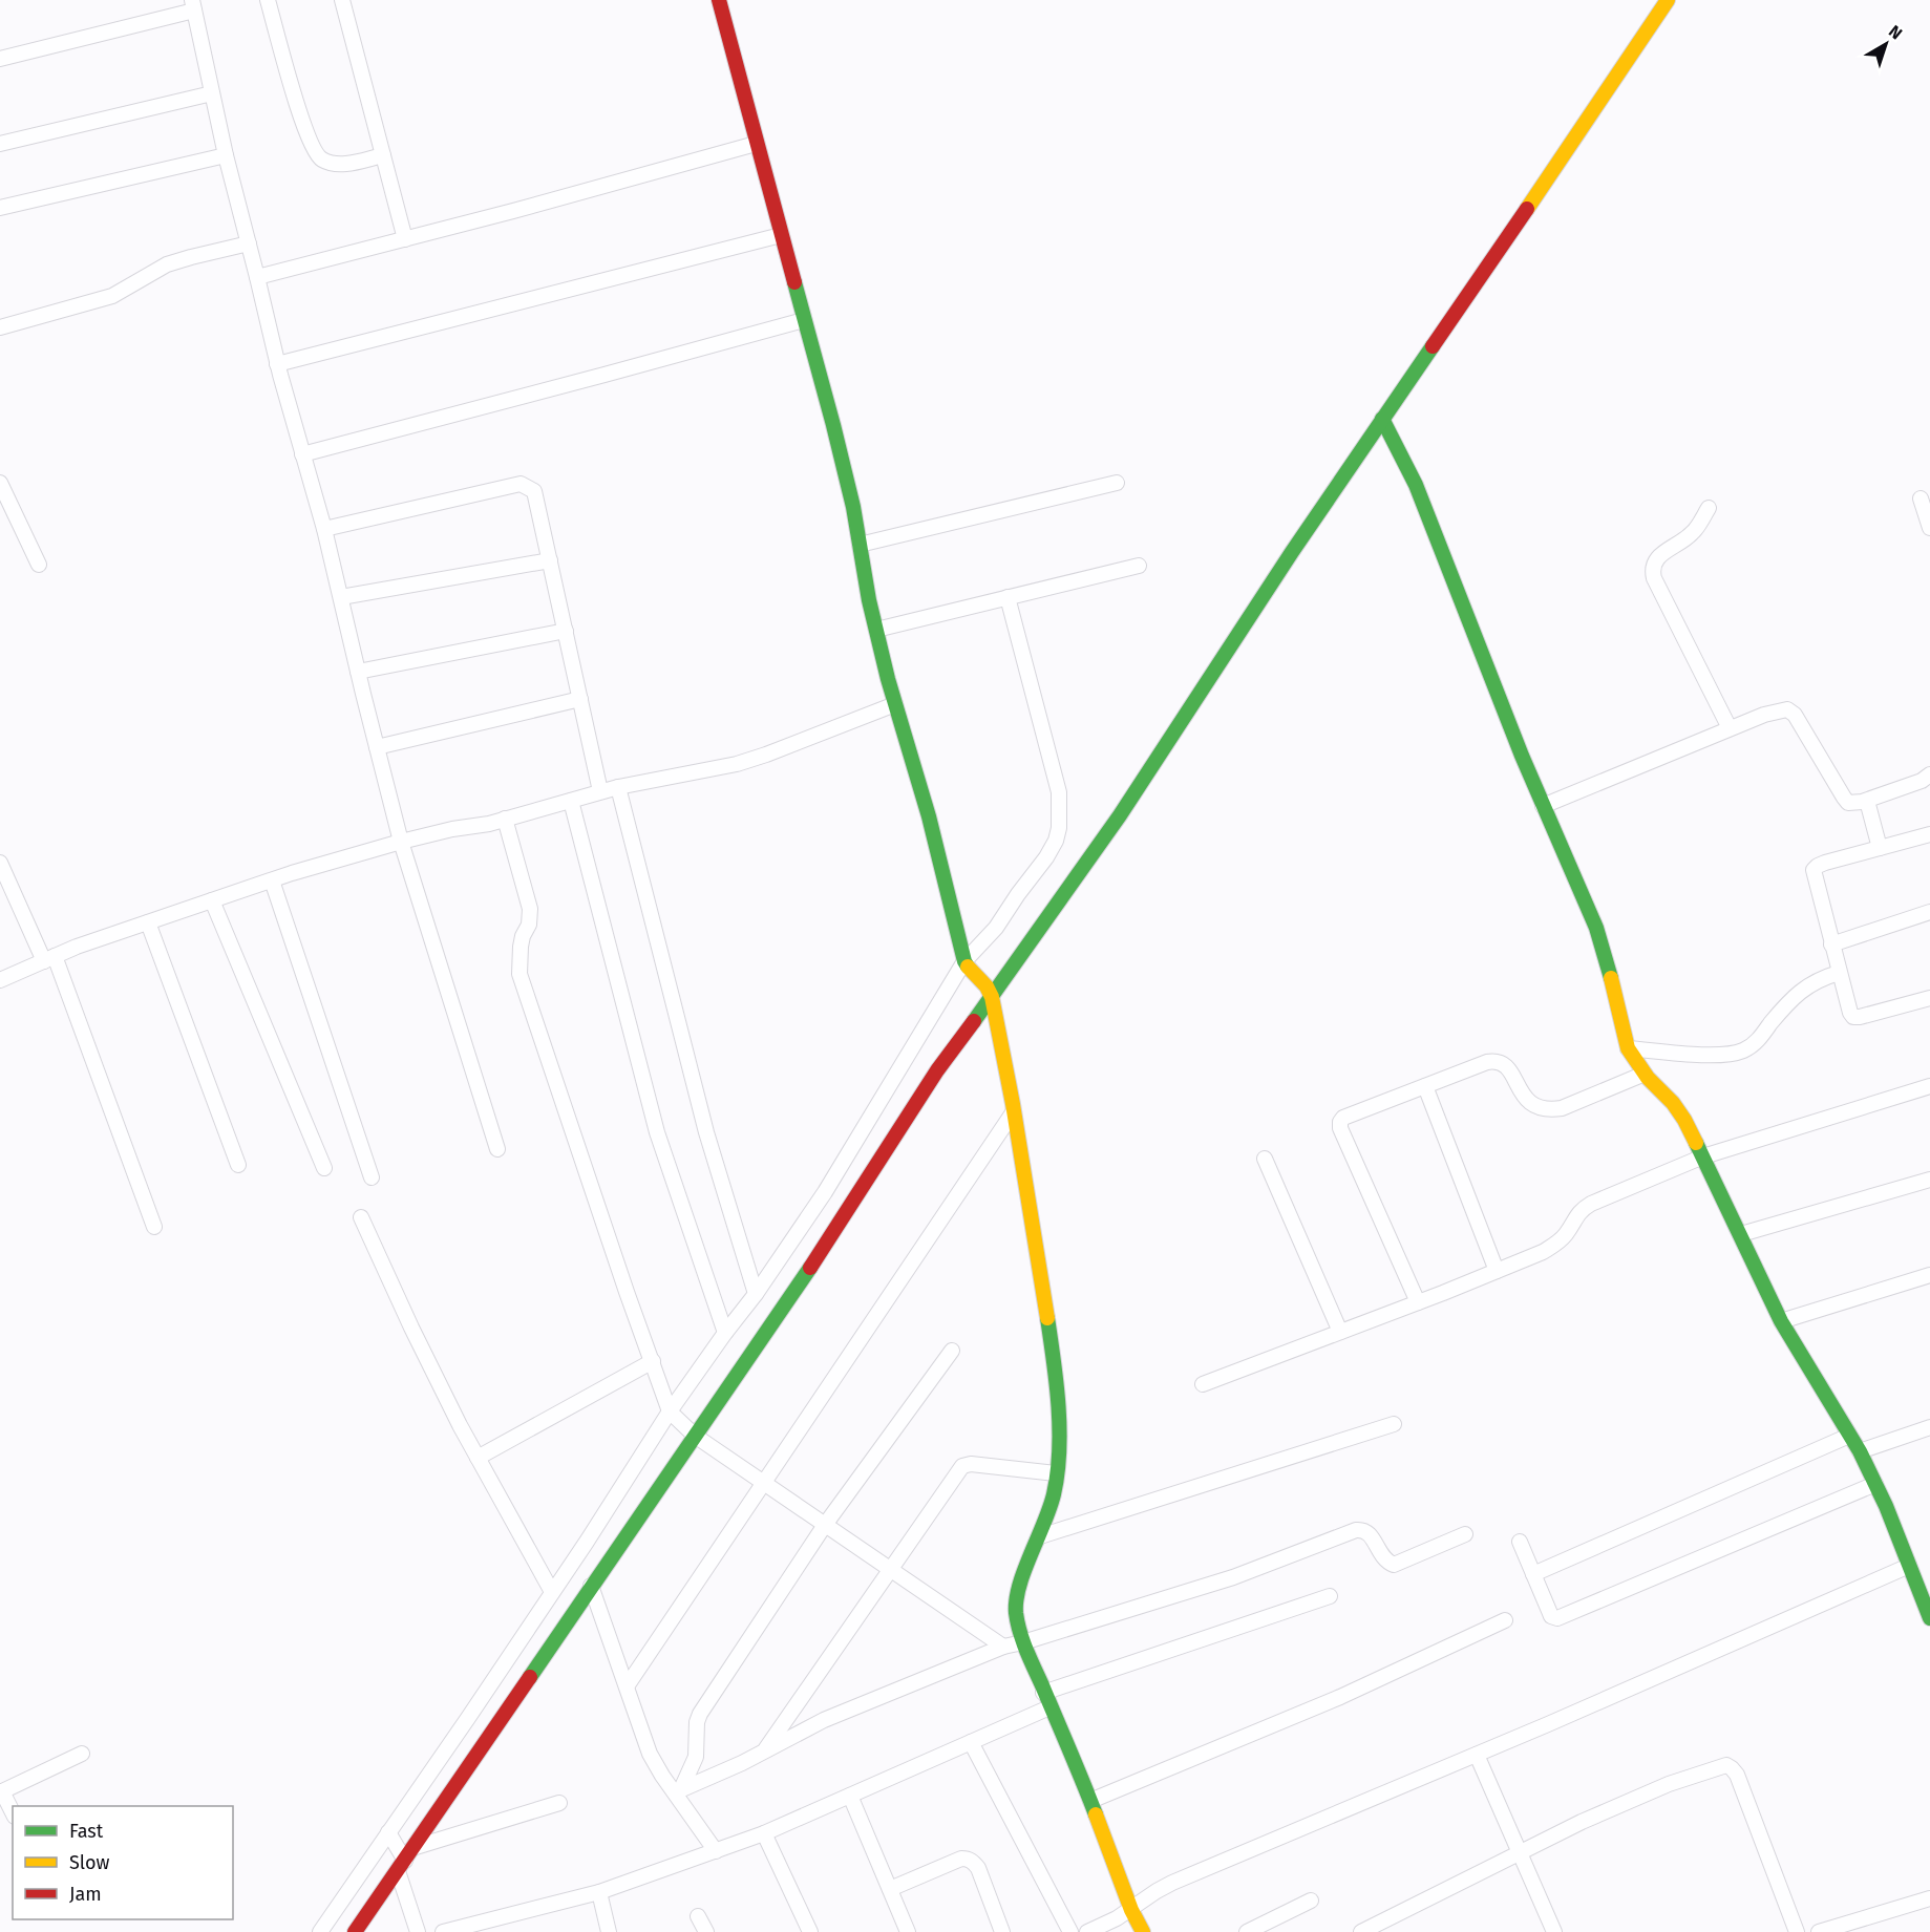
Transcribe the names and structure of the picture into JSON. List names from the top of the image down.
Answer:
{
  "legend": ["Fast", "Slow", "Jam"],
  "north": "top right"
}
